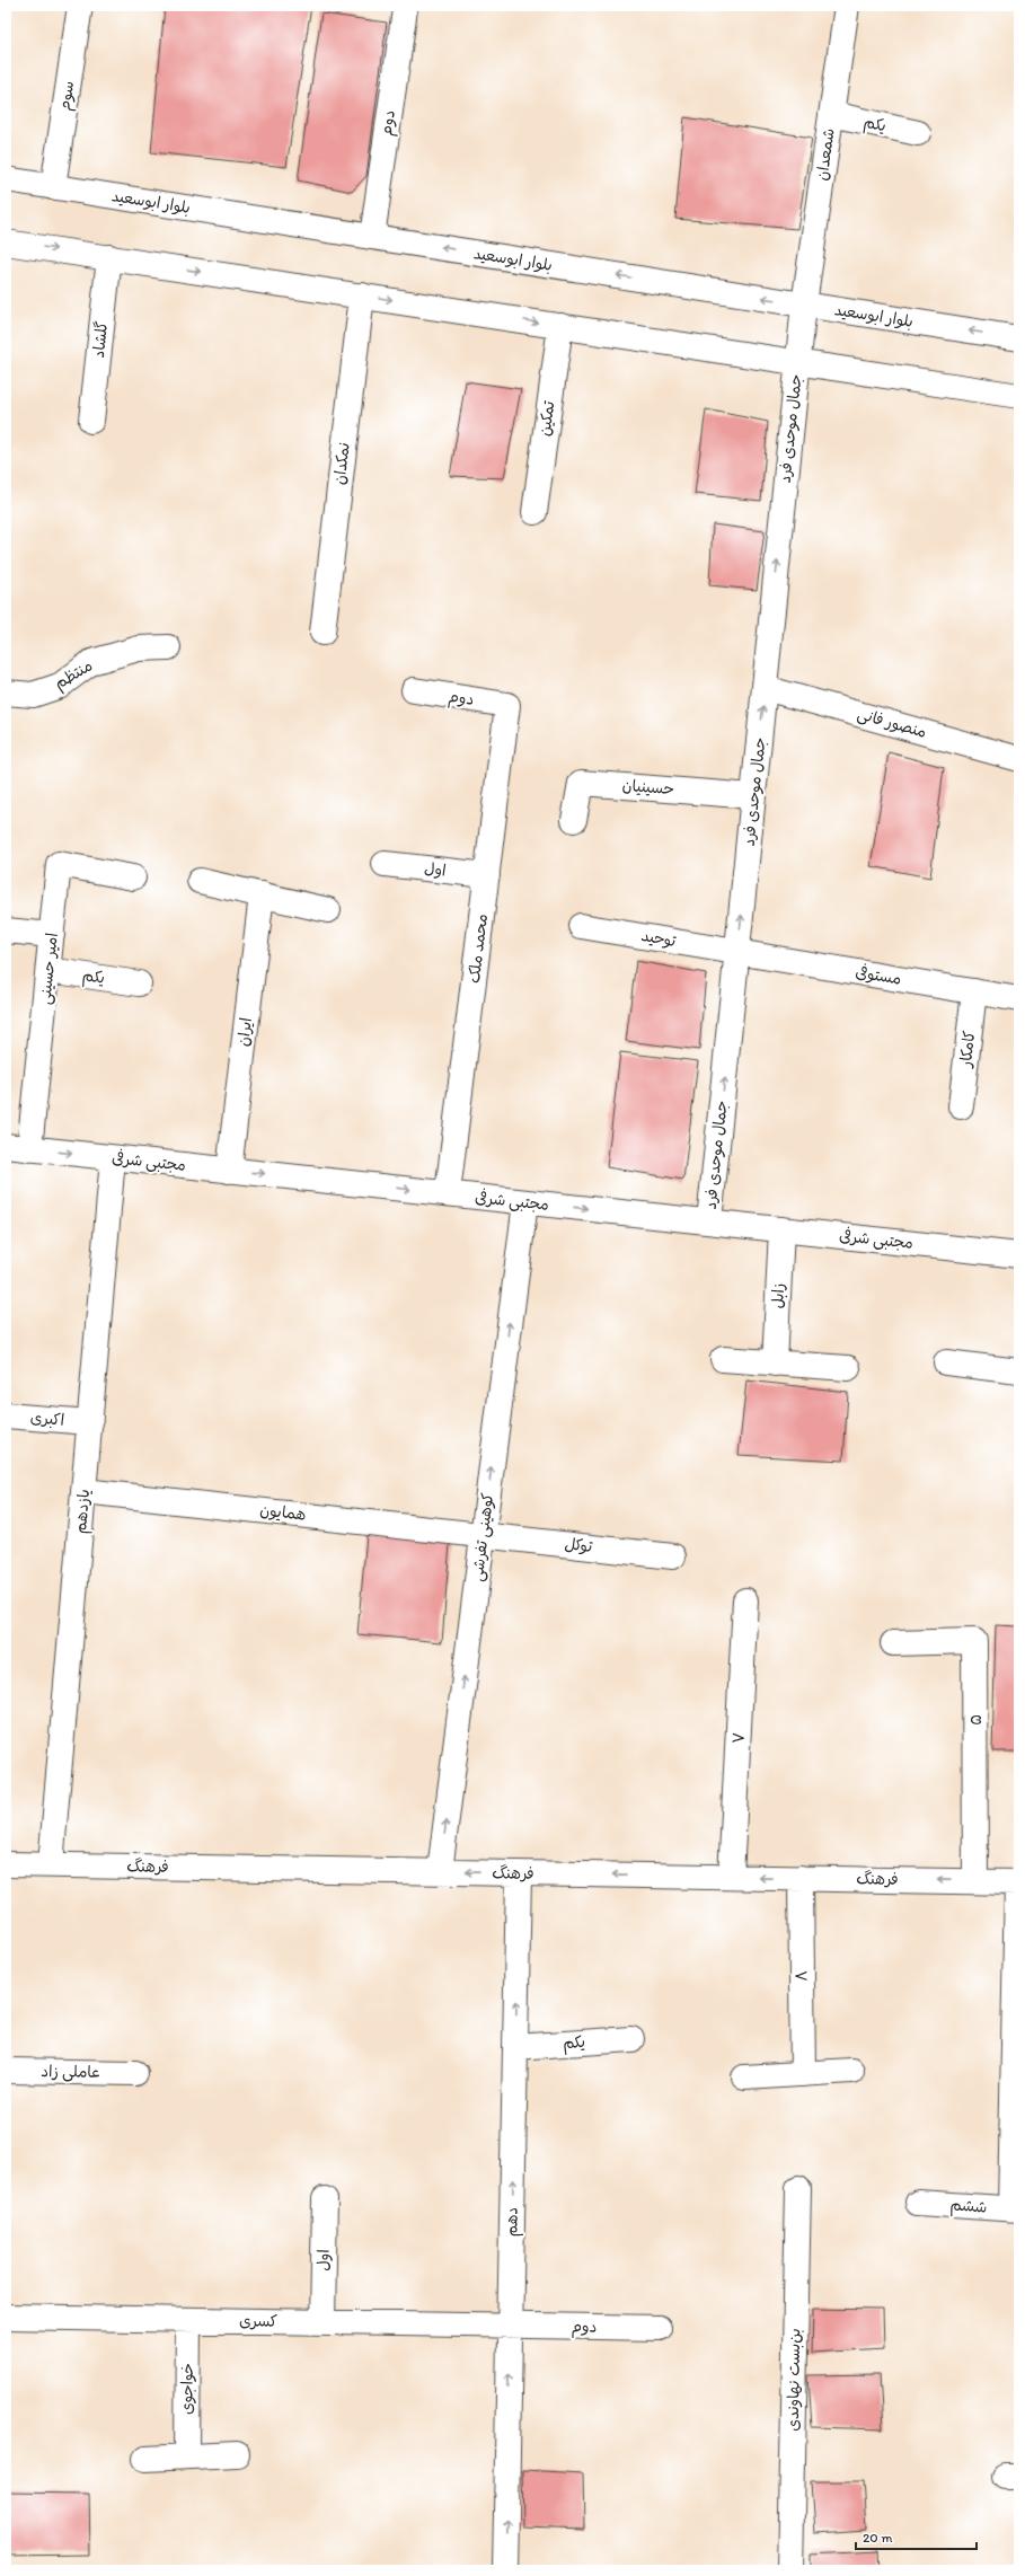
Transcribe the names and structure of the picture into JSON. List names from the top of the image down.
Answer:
{
  "streets": {
    "street": [
      "سوم",
      "دوم",
      "یکم",
      "شمعدان",
      "بلوار ابوسعید",
      "گلشاد",
      "تمکین",
      "جمال موحدی فرد",
      "نمکدان",
      "منتظم",
      "منصور فانی",
      "حسینیان",
      "اول",
      "توحید",
      "محمد ملک",
      "امیر حسینی",
      "مستوفی",
      "ایران",
      "کامکار",
      "مجتبی شرفی",
      "زابل",
      "اکبری",
      "یازدهم",
      "همایون",
      "کوهینی تفرشی",
      "توکل",
      "۵",
      "۷",
      "فرهنگ",
      "۸",
      "عاملی زاد",
      "ششم",
      "دهم",
      "کسری",
      "بن‌بست نهاوندی",
      "خواجوی"
    ]
  },
  "crossings": [
    ["سوم", "بلوار ابوسعید"],
    ["دوم", "بلوار ابوسعید"],
    ["دوم", "محمد ملک"],
    ["دوم", "دهم"],
    ["دوم", "کسری"],
    ["یکم", "شمعدان"],
    ["یکم", "امیر حسینی"],
    ["یکم", "دهم"],
    ["شمعدان", "بلوار ابوسعید"],
    ["شمعدان", "جمال موحدی فرد"],
    ["جمال موحدی فرد", "منصور فانی"],
    ["جمال موحدی فرد", "حسینیان"],
    ["جمال موحدی فرد", "توحید"],
    ["جمال موحدی فرد", "مستوفی"],
    ["جمال موحدی فرد", "مجتبی شرفی"],
    ["اول", "محمد ملک"],
    ["اول", "کسری"],
    ["توحید", "مستوفی"],
    ["محمد ملک", "مجتبی شرفی"],
    ["امیر حسینی", "مجتبی شرفی"],
    ["مستوفی", "کامکار"],
    ["ایران", "مجتبی شرفی"],
    ["مجتبی شرفی", "زابل"],
    ["مجتبی شرفی", "یازدهم"],
    ["مجتبی شرفی", "کوهینی تفرشی"],
    ["اکبری", "یازدهم"],
    ["یازدهم", "همایون"],
    ["یازدهم", "فرهنگ"],
    ["همایون", "کوهینی تفرشی"],
    ["همایون", "توکل"],
    ["کوهینی تفرشی", "توکل"],
    ["کوهینی تفرشی", "فرهنگ"],
    ["۵", "فرهنگ"],
    ["۷", "فرهنگ"],
    ["فرهنگ", "۸"],
    ["فرهنگ", "دهم"],
    ["دهم", "کسری"],
    ["کسری", "خواجوی"]
  ],
  "one_way": [
    "جمال موحدی فرد",
    "مجتبی شرفی",
    "کوهینی تفرشی",
    "فرهنگ",
    "دهم"
  ],
  "scale_bar": "20 m"
}
